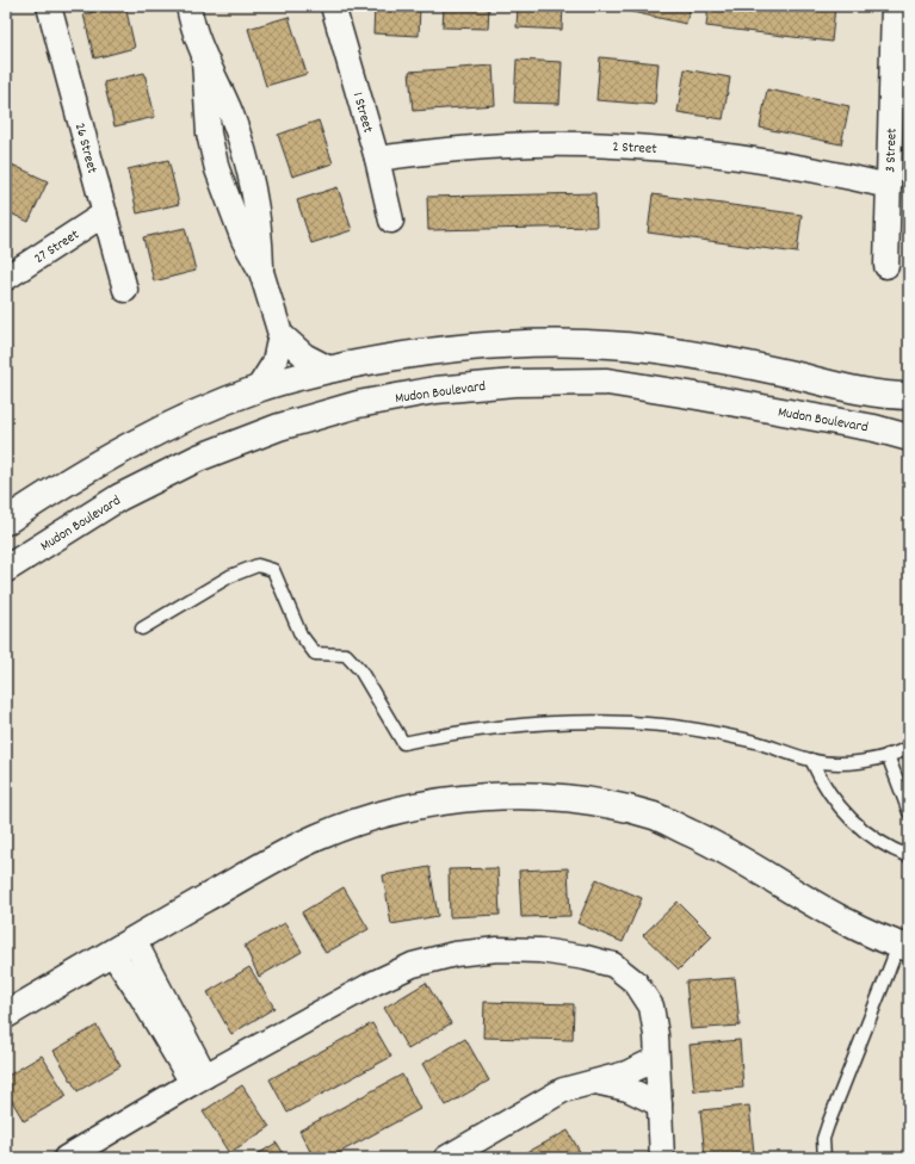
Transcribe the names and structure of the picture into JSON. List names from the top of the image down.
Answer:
{
  "streets": {
    "street": [
      "1 Street",
      "2 Street",
      "26 Street",
      "3 Street",
      "27 Street",
      "Mudon Boulevard"
    ]
  },
  "crossings": [
    ["1 Street", "2 Street"],
    ["2 Street", "3 Street"],
    ["26 Street", "27 Street"]
  ]
}
